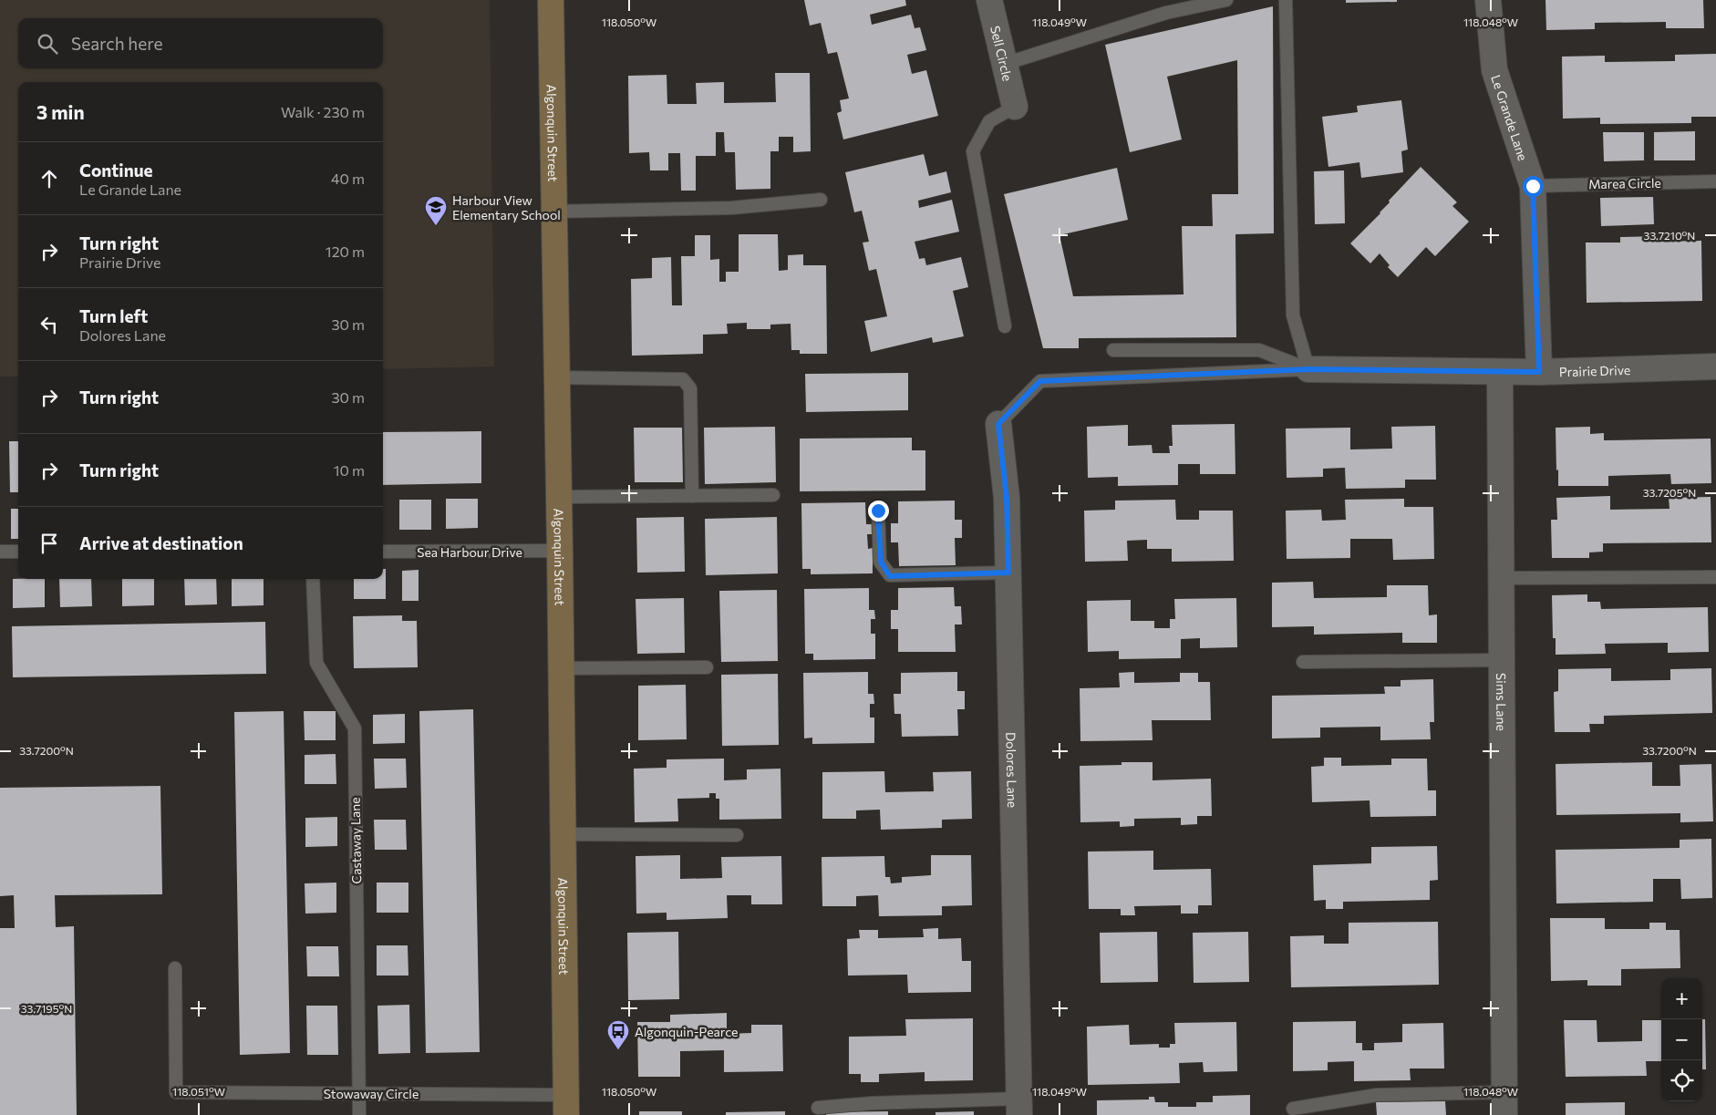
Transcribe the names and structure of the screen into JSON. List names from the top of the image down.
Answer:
{
  "streets": {
    "main road": ["Algonquin Street"],
    "street": [
      "Sell Circle",
      "Le Grande Lane",
      "Prairie Drive",
      "Sims Lane",
      "Dolores Lane"
    ],
    "lane": [
      "Marea Circle",
      "Sea Harbour Drive",
      "Castaway Lane",
      "Stowaway Circle"
    ]
  },
  "crossings": [
    ["Le Grande Lane", "Marea Circle"],
    ["Le Grande Lane", "Prairie Drive"],
    ["Algonquin Street", "Sea Harbour Drive"],
    ["Algonquin Street", "Stowaway Circle"],
    ["Prairie Drive", "Sims Lane"],
    ["Prairie Drive", "Dolores Lane"],
    ["Castaway Lane", "Stowaway Circle"]
  ],
  "places": {
    "school or university": ["Harbour View Elementary School"],
    "bus stop": ["Algonquin-Pearce"]
  },
  "page": {
    "search": "Search here",
    "heading": ["3 min", "Walk · 230 m"],
    "list": [
      ["Continue", "Le Grande Lane", "40 m"],
      ["Turn right", "Prairie Drive", "120 m"],
      ["Turn left", "Dolores Lane", "30 m"],
      ["Turn right", "30 m"],
      ["Turn right", "10 m"],
      "Arrive at destination"
    ],
    "map_buttons": ["+", "−"]
  },
  "coordinates": [
    "118.050°W",
    "118.049°W",
    "118.048°W",
    "33.7210°N",
    "33.7205°N",
    "33.7200°N",
    "33.7195°N",
    "118.051°W"
  ]
}
